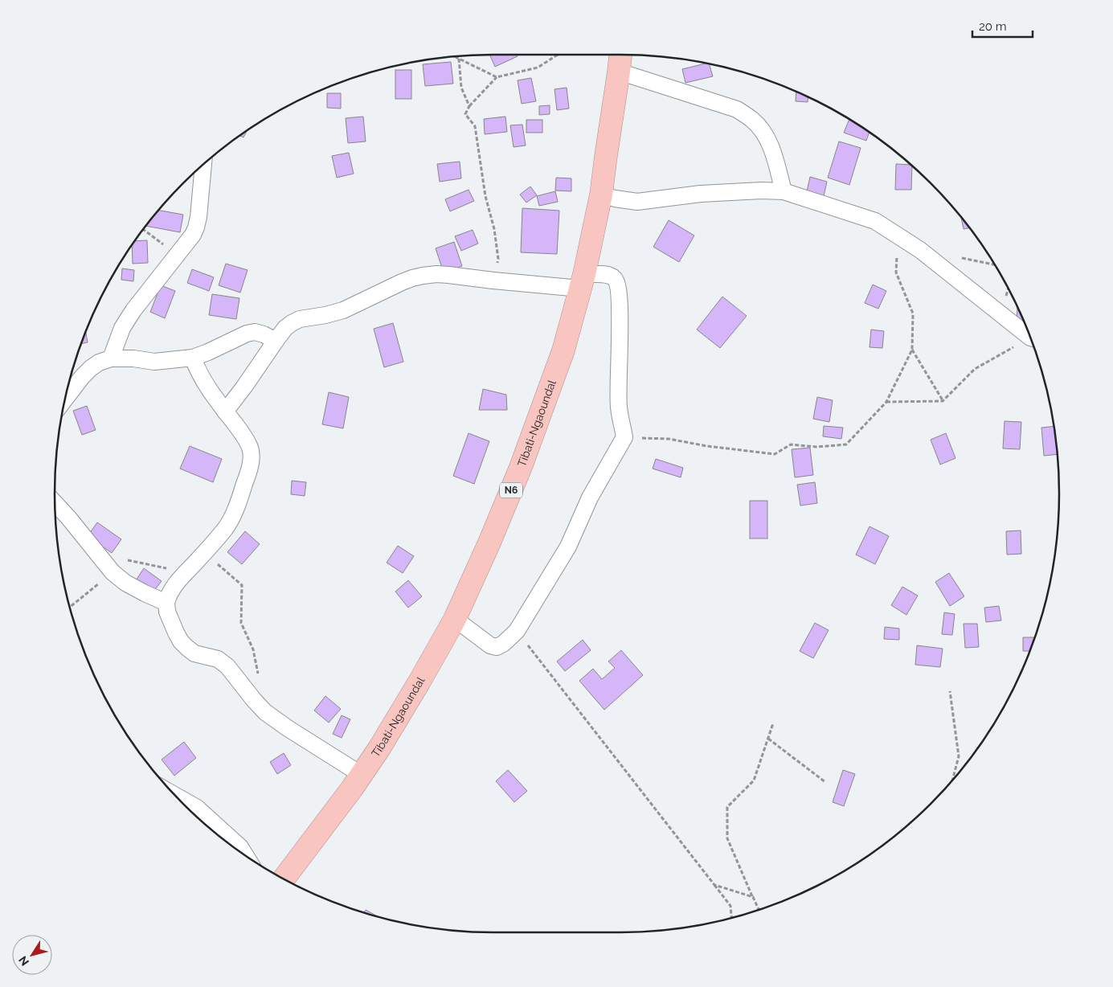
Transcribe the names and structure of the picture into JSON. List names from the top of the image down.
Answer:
{
  "streets": {
    "highway": ["Tibati-Ngaoundal", "N6"]
  },
  "scale_bar": "20 m",
  "north": "bottom left"
}
